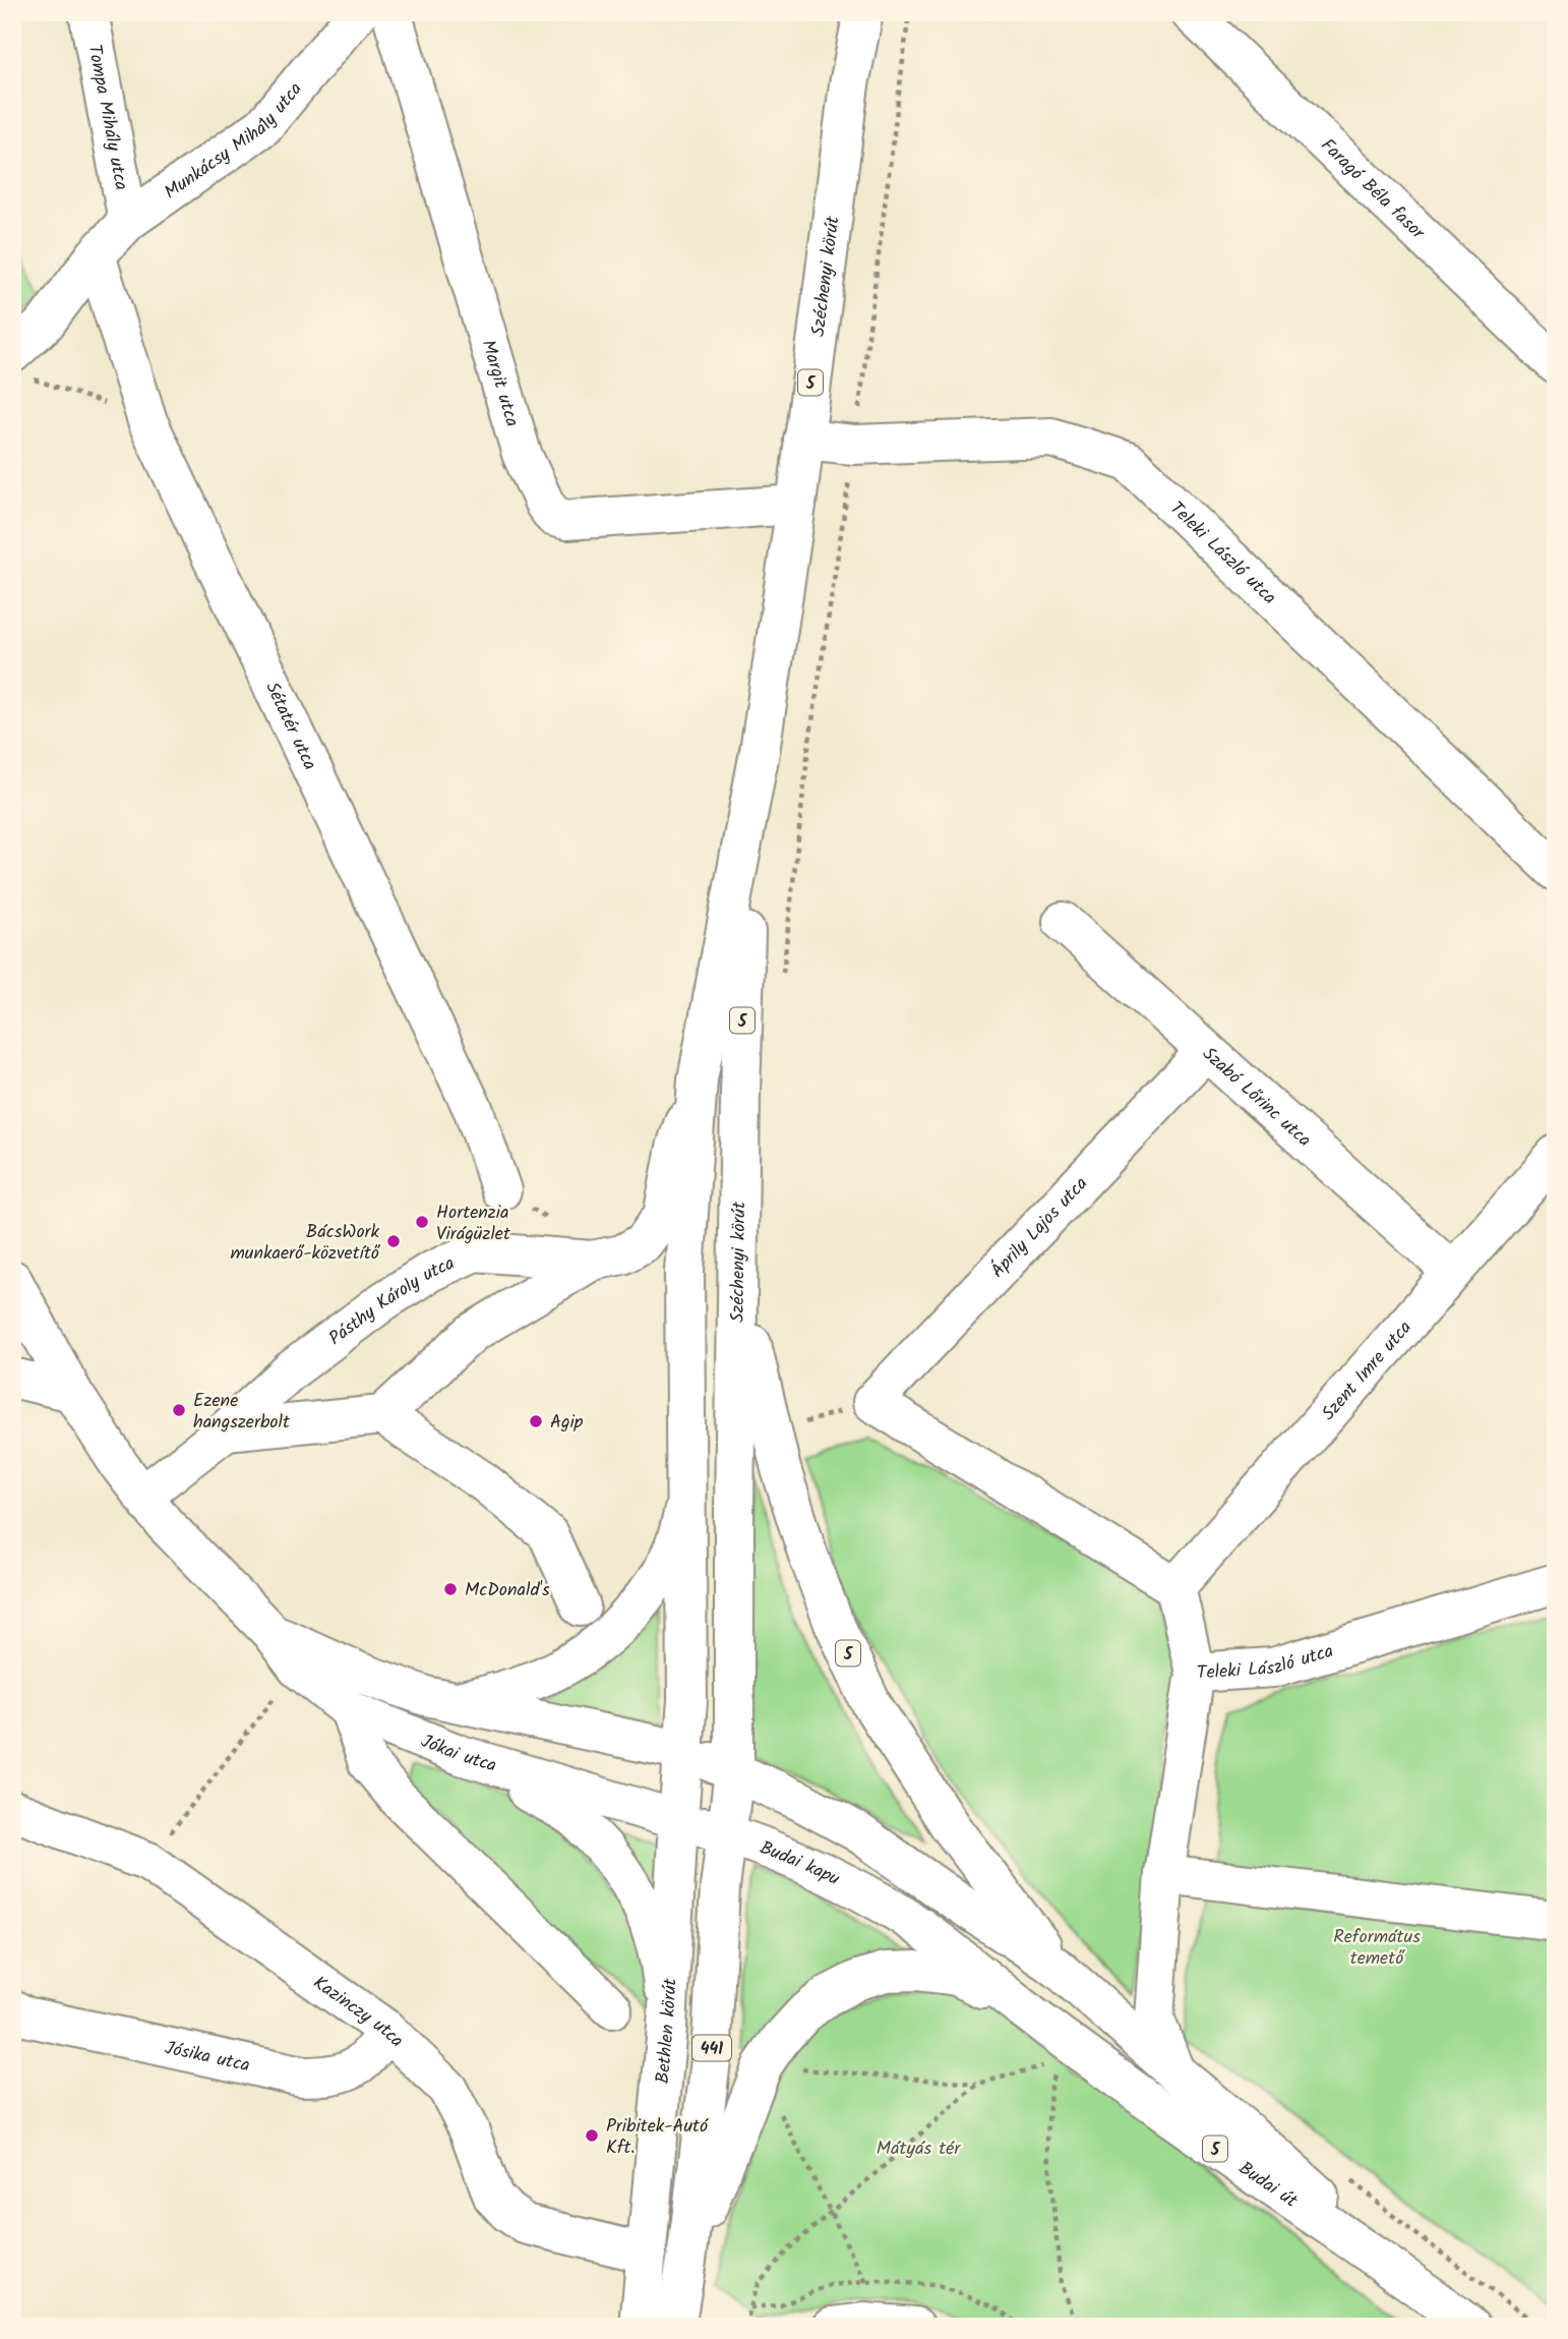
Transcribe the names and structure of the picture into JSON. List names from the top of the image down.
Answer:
{
  "streets": {
    "street": [
      "Tompa Mihály utca",
      "Munkácsy Mihály utca",
      "Faragó Béla fasor",
      "Széchenyi körút",
      "5",
      "Margit utca",
      "Teleki László utca",
      "Sétatér utca",
      "Szabó Lőrinc utca",
      "Áprily Lajos utca",
      "Pásthy Károly utca",
      "Szent Imre utca",
      "Jókai utca",
      "Budai kapu",
      "Kazinczy utca",
      "Bethlen körút",
      "441",
      "Jósika utca",
      "Budai út"
    ]
  },
  "crossings": [
    ["Tompa Mihály utca", "Munkácsy Mihály utca"],
    ["Munkácsy Mihály utca", "Sétatér utca"],
    ["Széchenyi körút", "5"],
    ["Széchenyi körút", "Margit utca"],
    ["Széchenyi körút", "Teleki László utca"],
    ["Széchenyi körút", "Pásthy Károly utca"],
    ["Széchenyi körút", "Jókai utca"],
    ["5", "Jókai utca"],
    ["5", "Budai kapu"],
    ["5", "Bethlen körút"],
    ["5", "Budai út"],
    ["Teleki László utca", "Szent Imre utca"],
    ["Szabó Lőrinc utca", "Áprily Lajos utca"],
    ["Szabó Lőrinc utca", "Szent Imre utca"],
    ["Pásthy Károly utca", "Jókai utca"],
    ["Jókai utca", "Bethlen körút"],
    ["Budai kapu", "Bethlen körút"],
    ["Budai kapu", "Budai út"],
    ["Kazinczy utca", "Bethlen körút"],
    ["Kazinczy utca", "Jósika utca"]
  ],
  "parks": ["Református temető", "Mátyás tér"],
  "places": [
    "Hortenzia Virágüzlet",
    "BácsWork munkaerő-közvetítő",
    "Ezene hangszerbolt",
    "Agip",
    "McDonald's",
    "Pribitek-Autó Kft."
  ]
}
